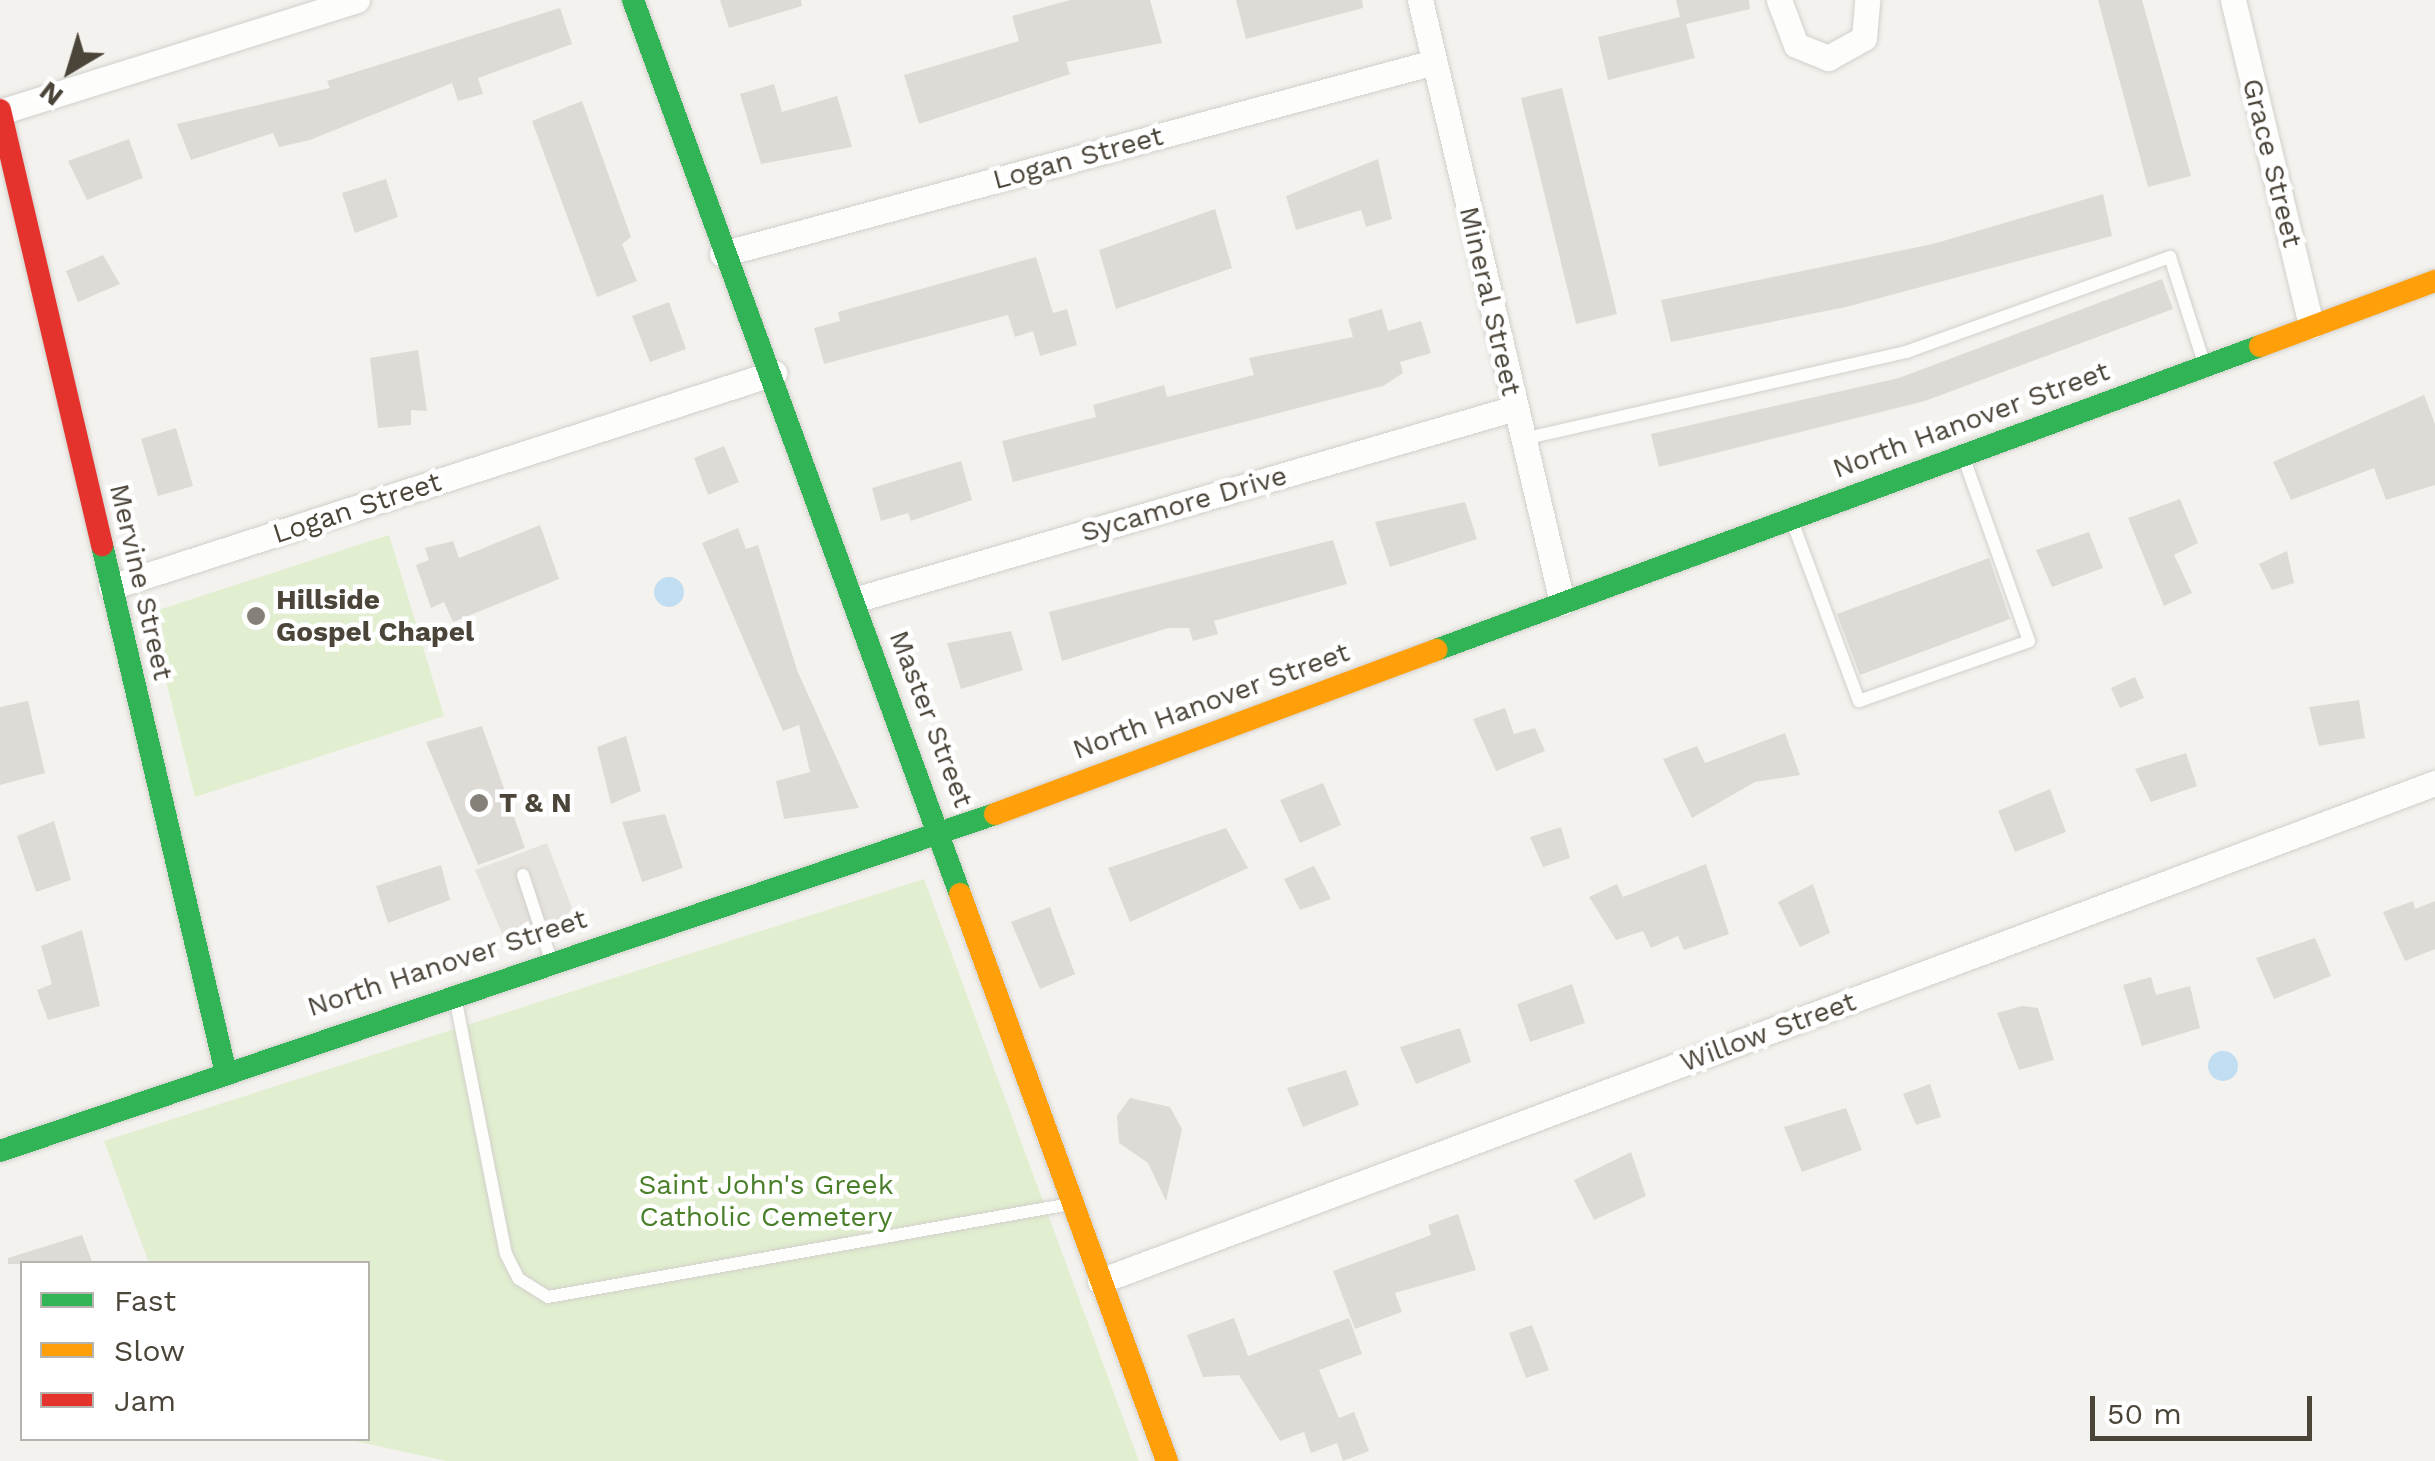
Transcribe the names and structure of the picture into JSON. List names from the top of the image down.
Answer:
{
  "streets": {
    "street": [
      "Logan Street",
      "Grace Street",
      "Mineral Street",
      "North Hanover Street",
      "Sycamore Drive",
      "Mervine Street",
      "Master Street",
      "Willow Street"
    ]
  },
  "crossings": [
    ["Logan Street", "Mineral Street"],
    ["Logan Street", "Mervine Street"],
    ["Logan Street", "Master Street"],
    ["Grace Street", "North Hanover Street"],
    ["Mineral Street", "North Hanover Street"],
    ["Mineral Street", "Sycamore Drive"],
    ["North Hanover Street", "Mervine Street"],
    ["North Hanover Street", "Master Street"],
    ["Sycamore Drive", "Master Street"],
    ["Master Street", "Willow Street"]
  ],
  "parks": ["Saint John's Greek Catholic Cemetery"],
  "places": ["Hillside Gospel Chapel", "T & N"],
  "legend": ["Fast", "Slow", "Jam"],
  "scale_bar": "50 m",
  "north": "bottom left"
}
